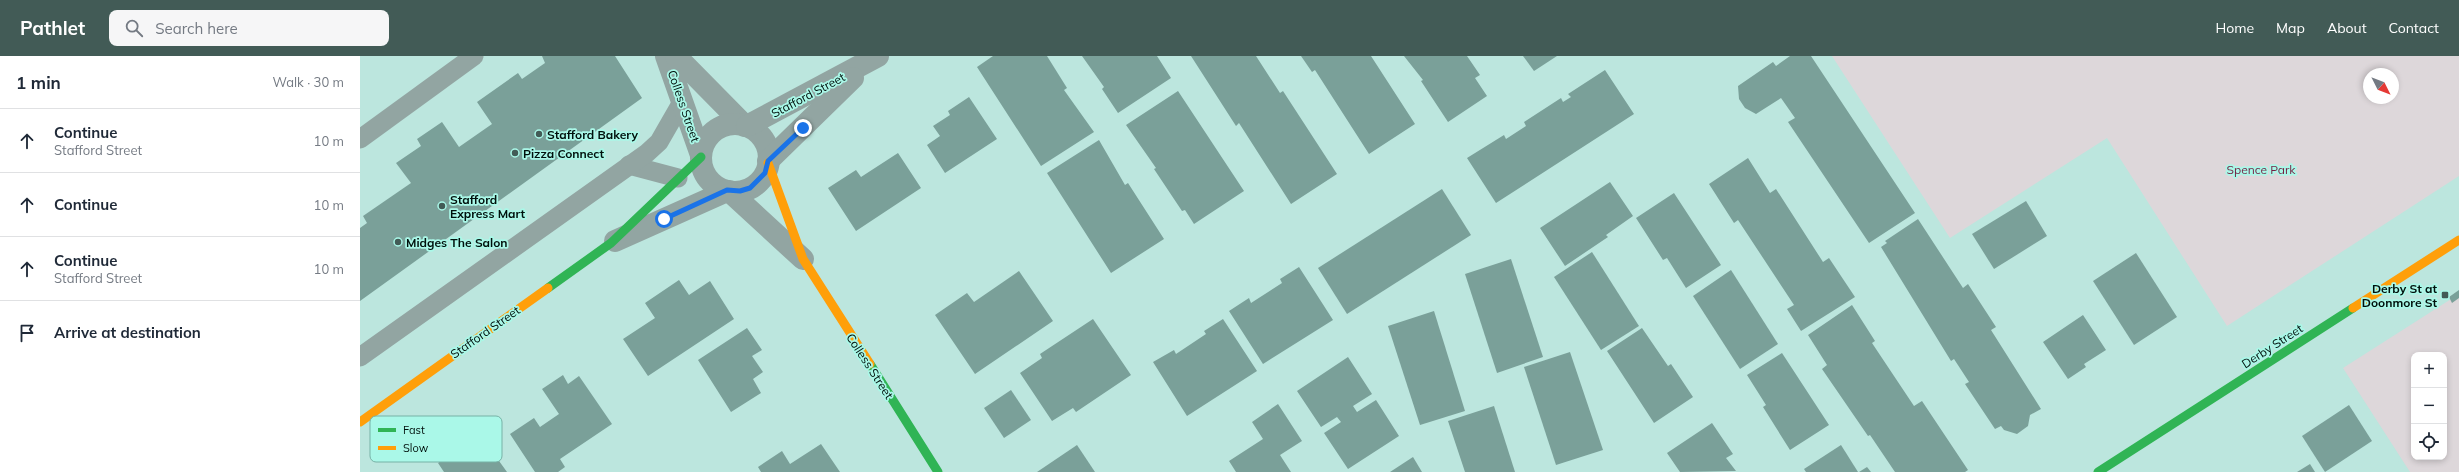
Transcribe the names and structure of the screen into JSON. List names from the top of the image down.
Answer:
{
  "streets": {
    "street": ["Stafford Street", "Colless Street", "Derby Street"]
  },
  "crossings": [
    ["Stafford Street", "Colless Street"]
  ],
  "parks": ["Spence Park"],
  "places": {
    "other": [
      "Stafford Bakery",
      "Pizza Connect",
      "Stafford Express Mart",
      "Midges The Salon"
    ],
    "transit": ["Derby St at Doonmore St"]
  },
  "legend": ["Fast", "Slow"],
  "north": "bottom right",
  "page": {
    "header": "Pathlet",
    "search": "Search here",
    "nav": [
      "Home",
      "Map",
      "About",
      "Contact"
    ],
    "heading": ["1 min", "Walk · 30 m"],
    "list": [
      ["Continue", "Stafford Street", "10 m"],
      ["Continue", "10 m"],
      ["Continue", "Stafford Street", "10 m"],
      "Arrive at destination"
    ],
    "map_buttons": ["+", "−"]
  }
}
